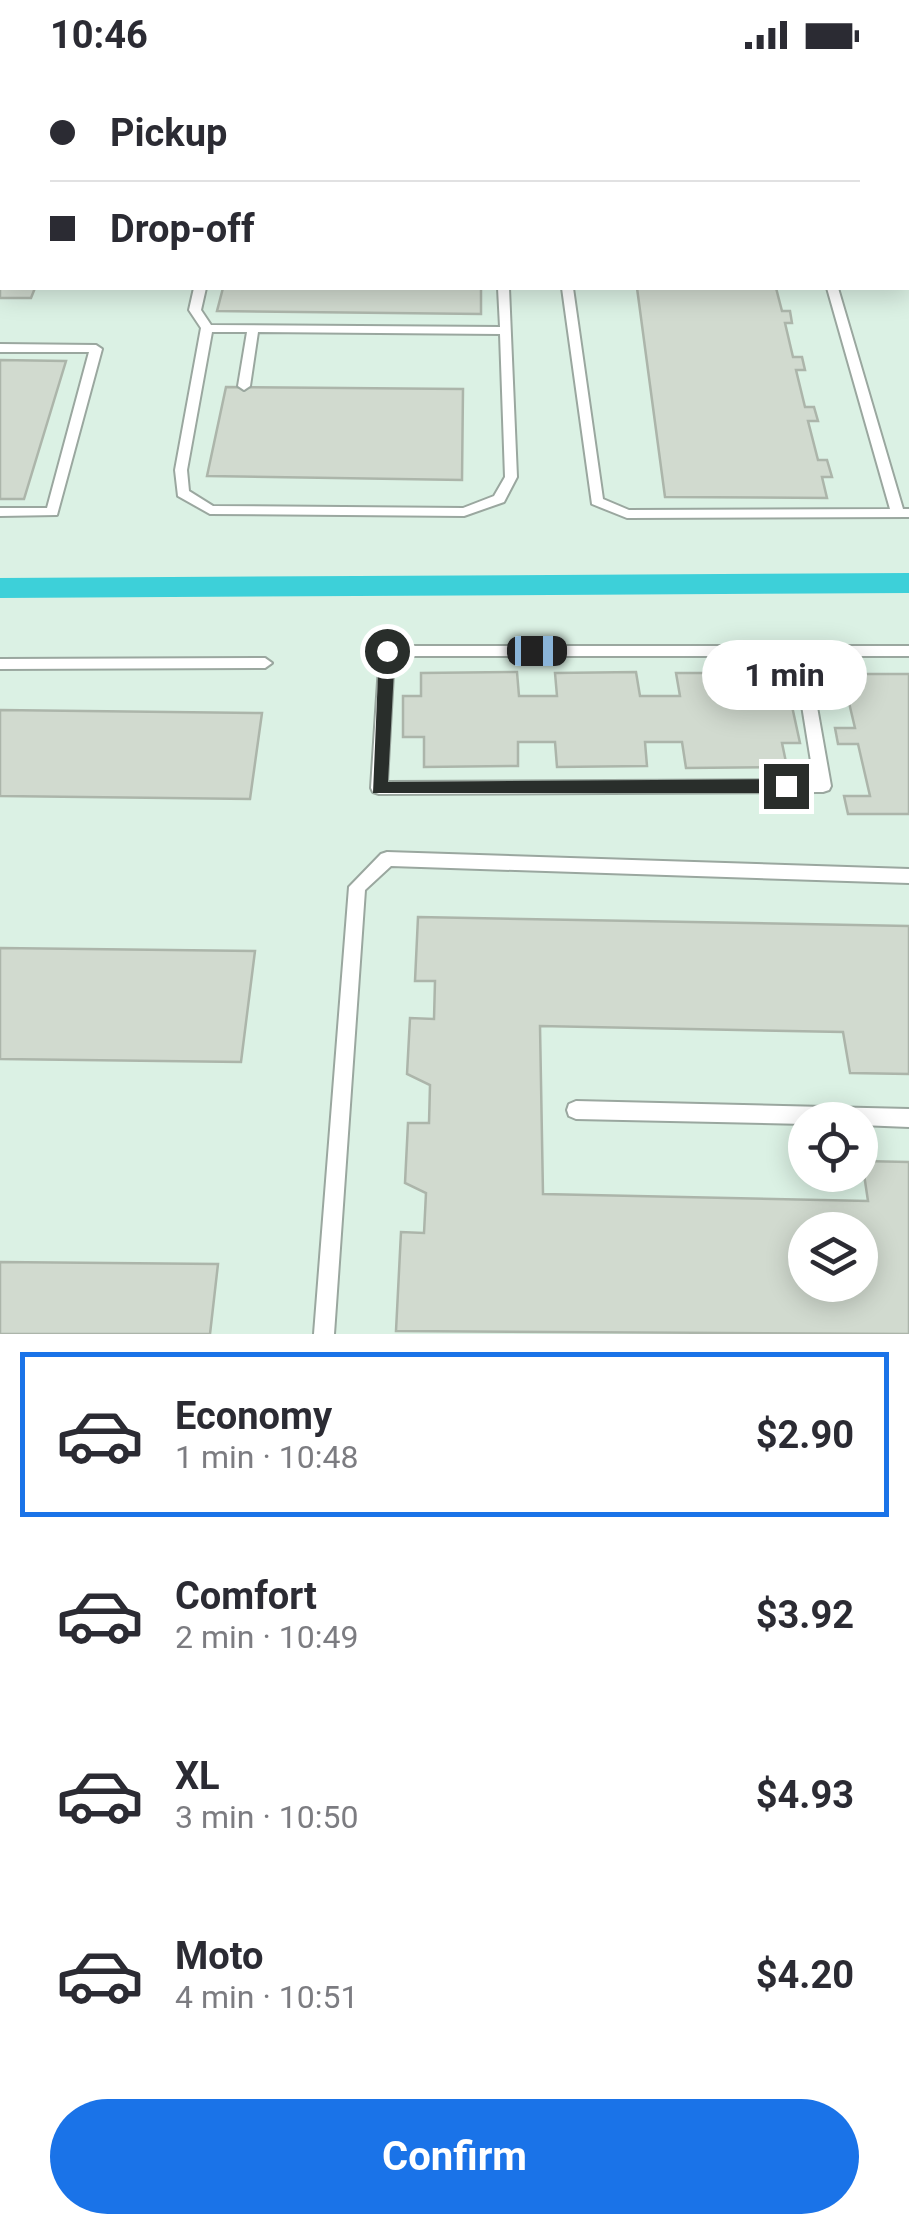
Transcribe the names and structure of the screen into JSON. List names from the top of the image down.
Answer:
{
  "page": {
    "status": "10:46",
    "banner": ["Pickup", "Drop-off"],
    "bubble": "1 min",
    "list": [
      {
        "name": "Economy",
        "note": "1 min · 10:48",
        "value": "$2.90"
      },
      {
        "name": "Comfort",
        "note": "2 min · 10:49",
        "value": "$3.92"
      },
      {
        "name": "XL",
        "note": "3 min · 10:50",
        "value": "$4.93"
      },
      {
        "name": "Moto",
        "note": "4 min · 10:51",
        "value": "$4.20"
      }
    ],
    "buttons": "Confirm"
  }
}
